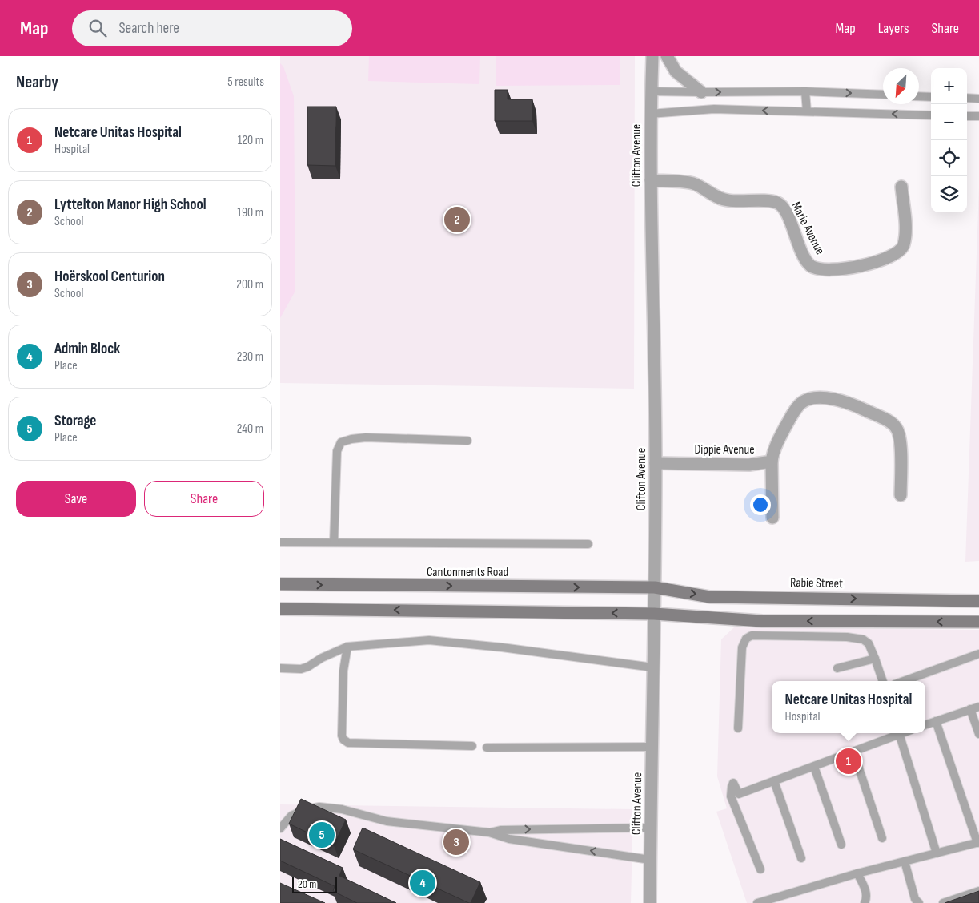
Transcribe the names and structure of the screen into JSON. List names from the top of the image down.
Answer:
{
  "streets": {
    "main road": ["Cantonments Road", "Rabie Street"],
    "street": ["Clifton Avenue", "Marie Avenue", "Dippie Avenue"]
  },
  "crossings": [
    ["Clifton Avenue", "Marie Avenue"],
    ["Clifton Avenue", "Dippie Avenue"],
    ["Clifton Avenue", "Cantonments Road"],
    ["Clifton Avenue", "Rabie Street"],
    ["Cantonments Road", "Rabie Street"]
  ],
  "scale_bar": "20 m",
  "north": "bottom left",
  "page": {
    "header": "Map",
    "search": "Search here",
    "nav": ["Map", "Layers", "Share"],
    "heading": ["Nearby", "5 results"],
    "map_buttons": ["+", "−"],
    "list": [
      {
        "mark": "1",
        "name": "Netcare Unitas Hospital",
        "note": "Hospital",
        "value": "120 m"
      },
      {
        "mark": "2",
        "name": "Lyttelton Manor High School",
        "note": "School",
        "value": "190 m"
      },
      {
        "mark": "3",
        "name": "Hoërskool Centurion",
        "note": "School",
        "value": "200 m"
      },
      {
        "mark": "4",
        "name": "Admin Block",
        "note": "Place",
        "value": "230 m"
      },
      {
        "mark": "5",
        "name": "Storage",
        "note": "Place",
        "value": "240 m"
      }
    ],
    "pins": [
      "2",
      "1",
      "5",
      "3",
      "4"
    ],
    "buttons": ["Save", "Share"],
    "popup": ["Netcare Unitas Hospital", "Hospital"],
    "scale": "20 m"
  }
}
